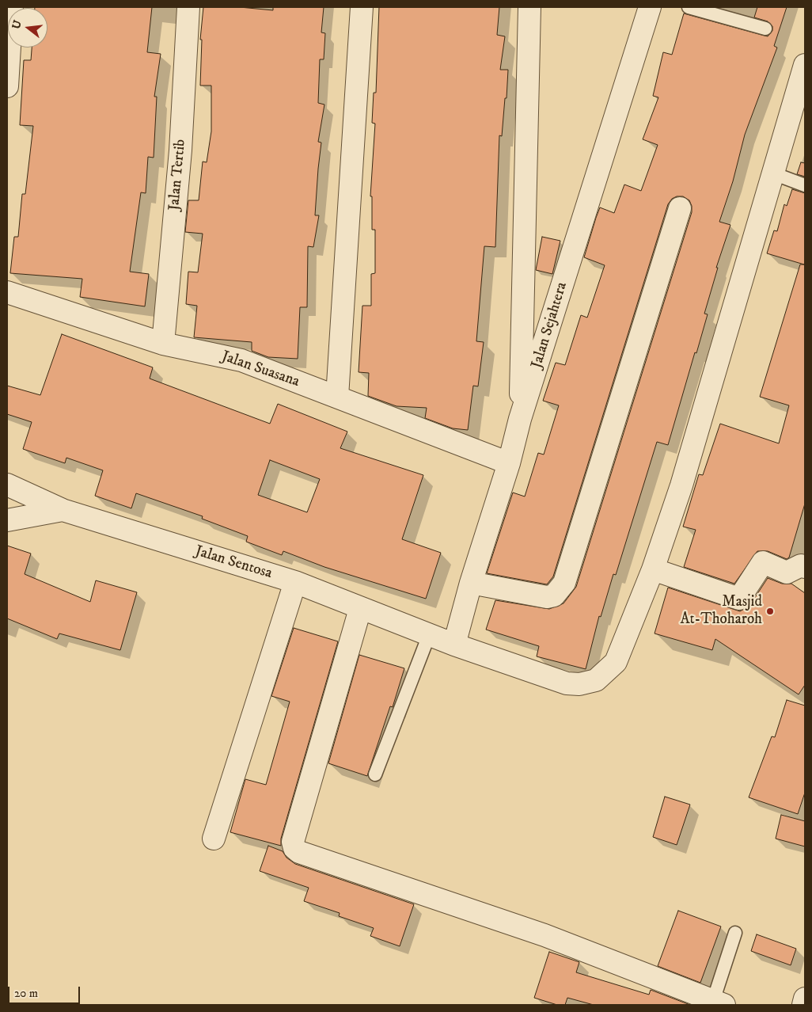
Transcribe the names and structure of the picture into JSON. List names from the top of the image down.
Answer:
{
  "streets": {
    "street": [
      "Jalan Tertib",
      "Jalan Sejahtera",
      "Jalan Suasana",
      "Jalan Sentosa"
    ]
  },
  "crossings": [
    ["Jalan Tertib", "Jalan Suasana"],
    ["Jalan Sejahtera", "Jalan Suasana"],
    ["Jalan Sejahtera", "Jalan Sentosa"]
  ],
  "places": ["Masjid At-Thoharoh"],
  "scale_bar": "20 m",
  "north": "left"
}
